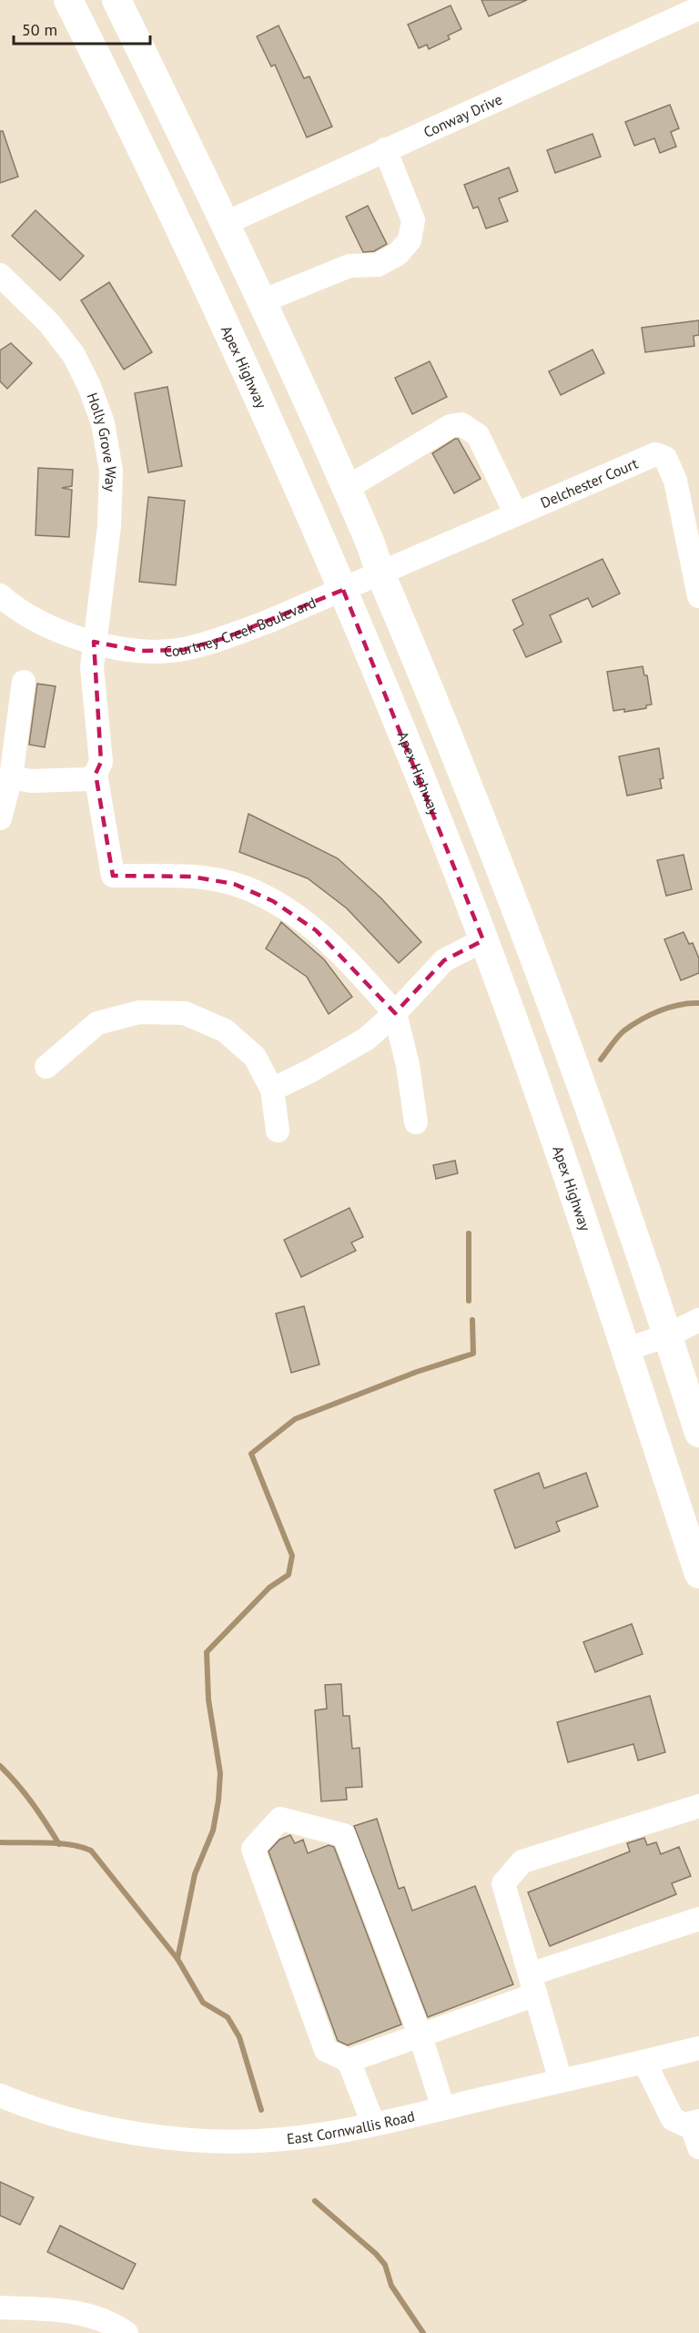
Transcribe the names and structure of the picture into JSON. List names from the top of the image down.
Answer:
{
  "streets": {
    "main road": ["Apex Highway"],
    "street": [
      "Conway Drive",
      "Holly Grove Way",
      "Delchester Court",
      "Courtney Creek Boulevard",
      "East Cornwallis Road"
    ]
  },
  "crossings": [
    ["Apex Highway", "Courtney Creek Boulevard"],
    ["Holly Grove Way", "Courtney Creek Boulevard"],
    ["Delchester Court", "Courtney Creek Boulevard"]
  ],
  "scale_bar": "50 m"
}
